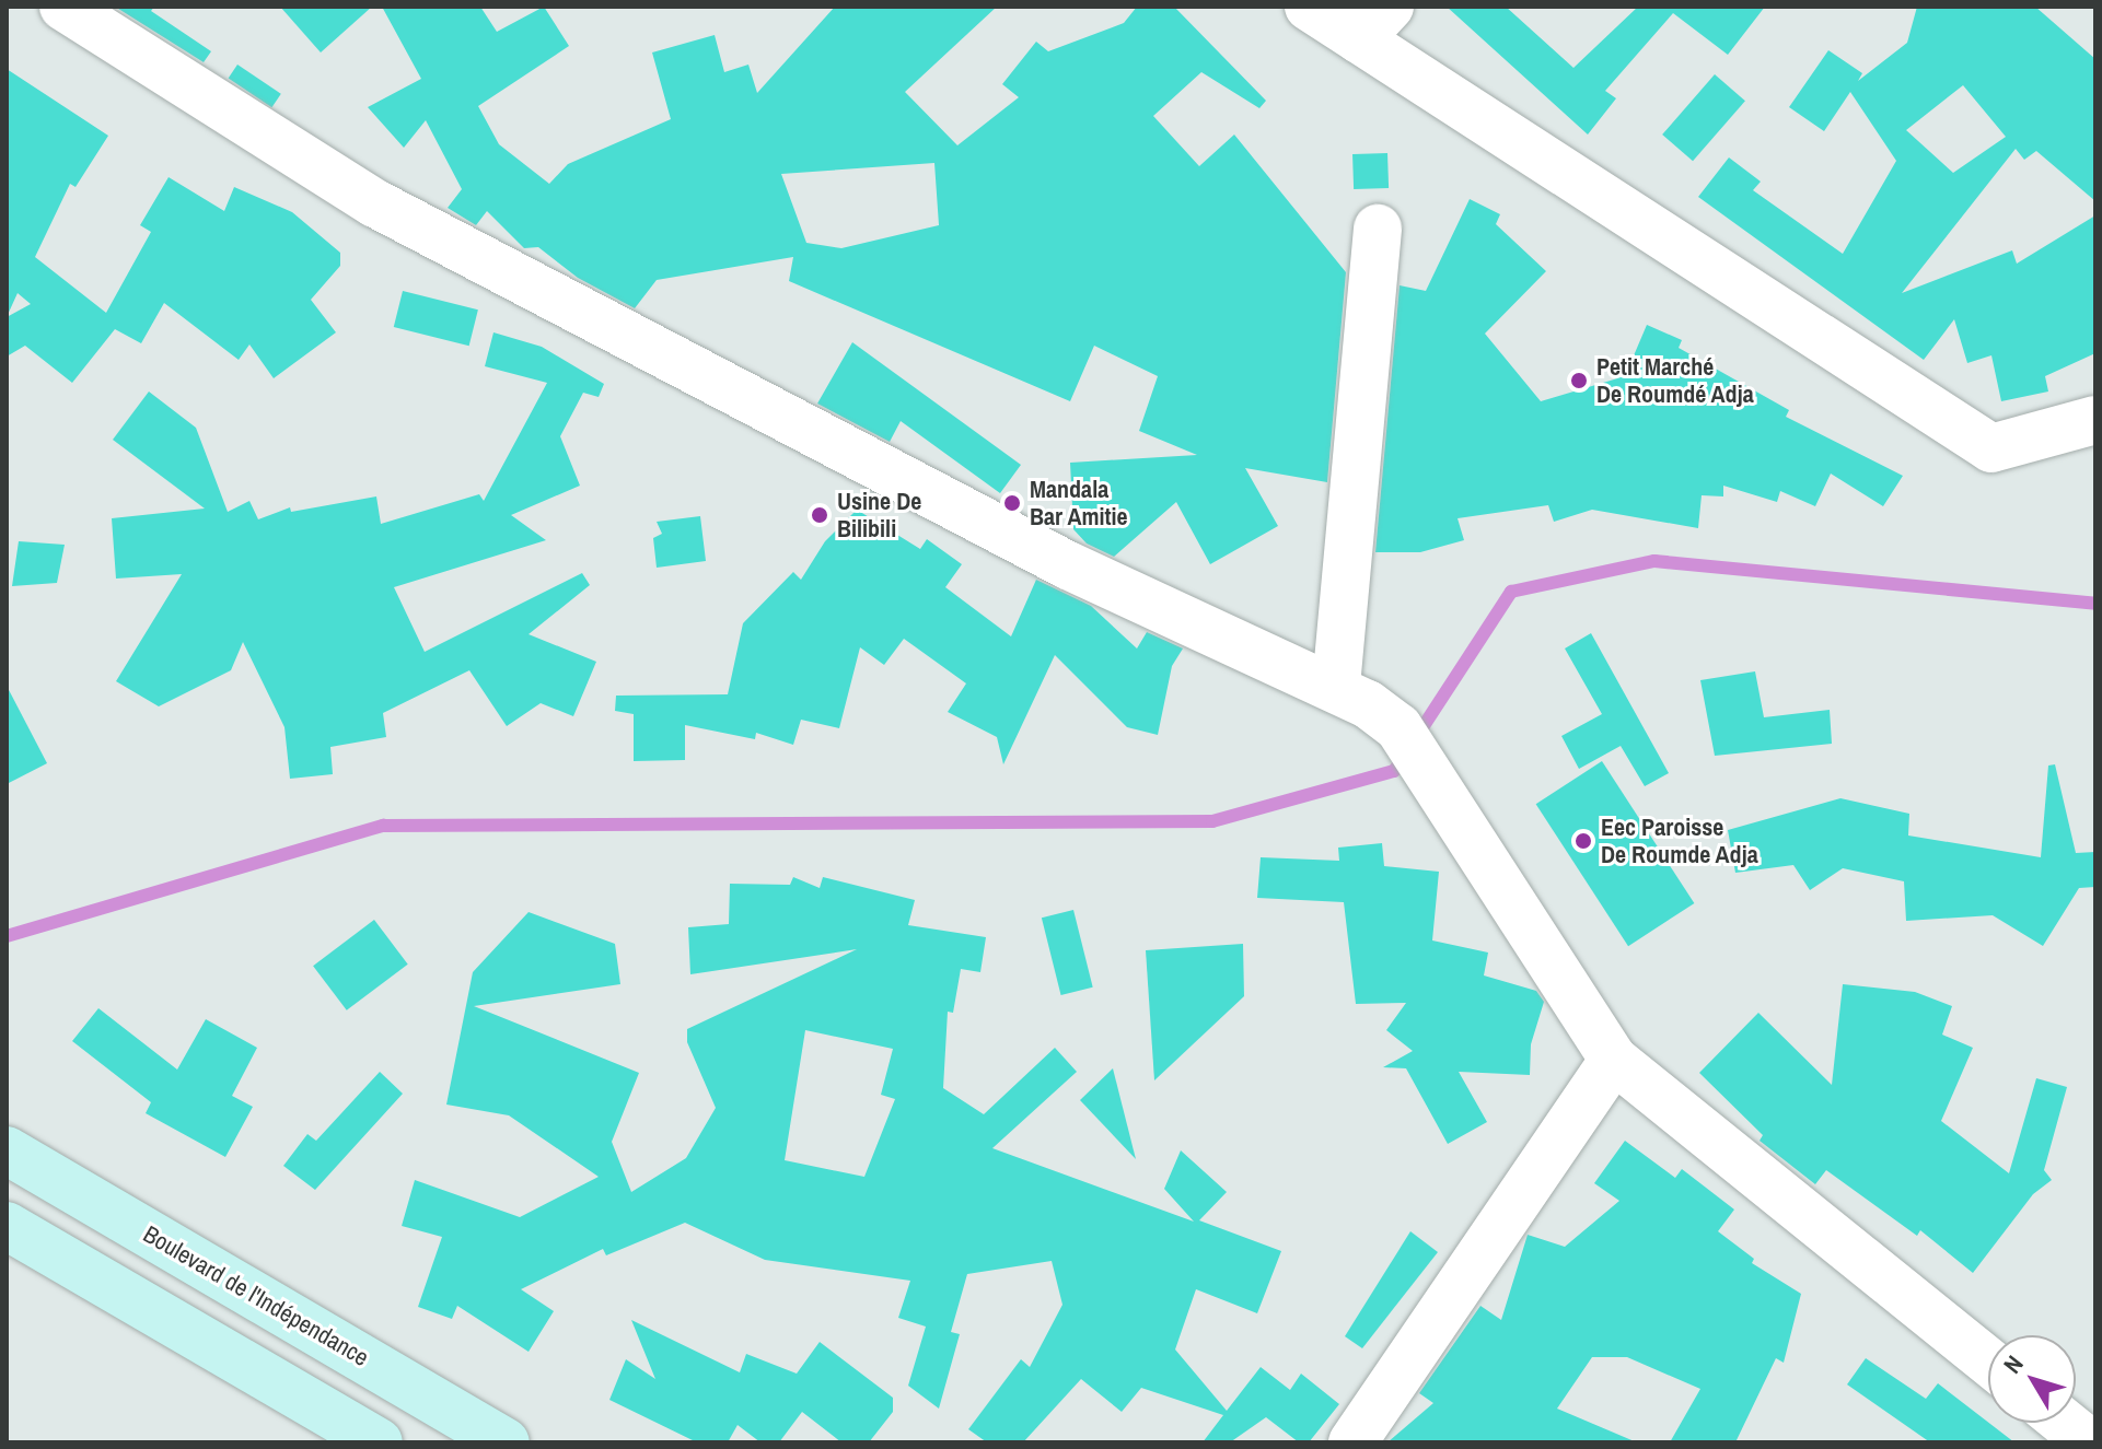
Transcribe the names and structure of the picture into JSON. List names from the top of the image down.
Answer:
{
  "streets": {
    "main road": ["Boulevard de l'Indépendance"]
  },
  "places": [
    "Petit Marché De Roumdé Adja",
    "Mandala Bar Amitie",
    "Usine De Bilibili",
    "Eec Paroisse De Roumde Adja"
  ],
  "north": "top left"
}
